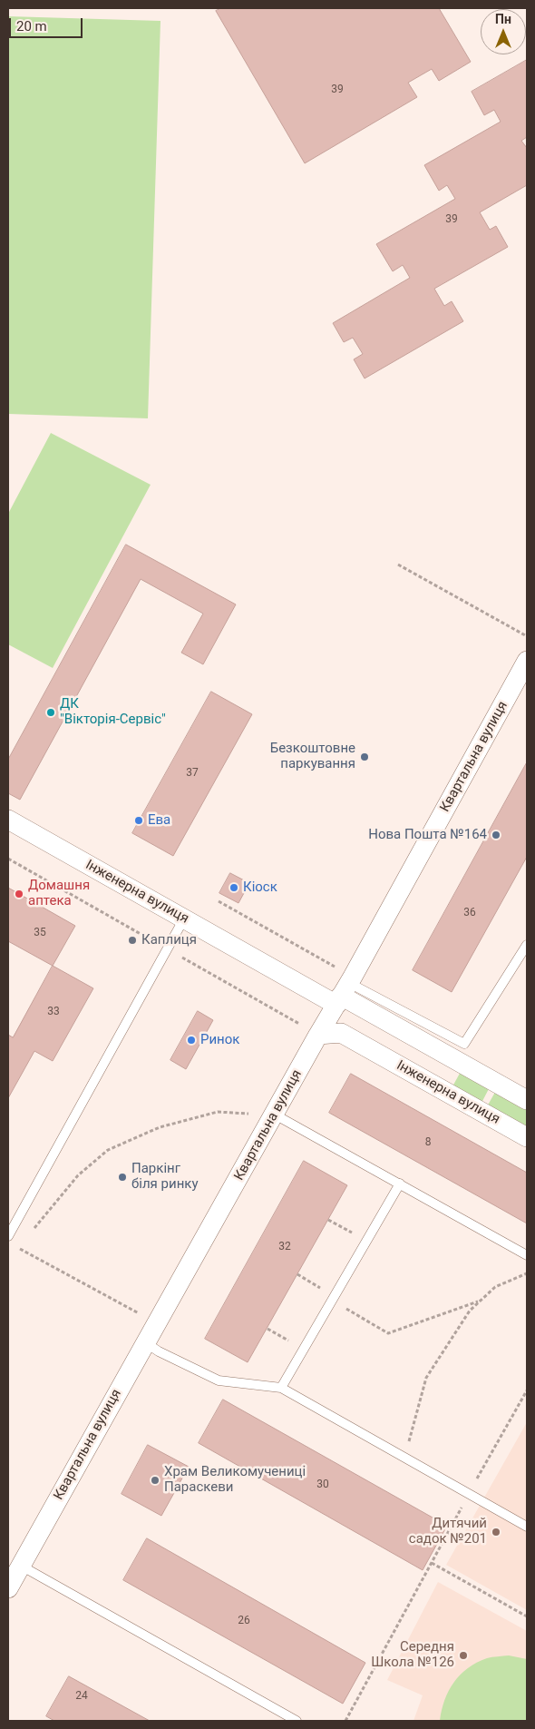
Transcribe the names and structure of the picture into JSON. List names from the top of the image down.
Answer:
{
  "streets": {
    "street": ["Квартальна вулиця", "Інженерна вулиця"]
  },
  "crossings": [
    ["Квартальна вулиця", "Інженерна вулиця"]
  ],
  "places": [
    "ДК \"Вікторія-Сервіс\"",
    "Безкоштовне паркування",
    "Ева",
    "Нова Пошта №164",
    "Кіоск",
    "Домашня аптека",
    "Каплиця",
    "Ринок",
    "Паркінг біля ринку",
    "Храм Великомучениці Параскеви",
    "Дитячий садок №201",
    "Середня Школа №126"
  ],
  "house_numbers": [
    "39",
    "39",
    "37",
    "36",
    "35",
    "33",
    "8",
    "32",
    "30",
    "26",
    "24"
  ],
  "scale_bar": "20 m",
  "north": "top"
}
